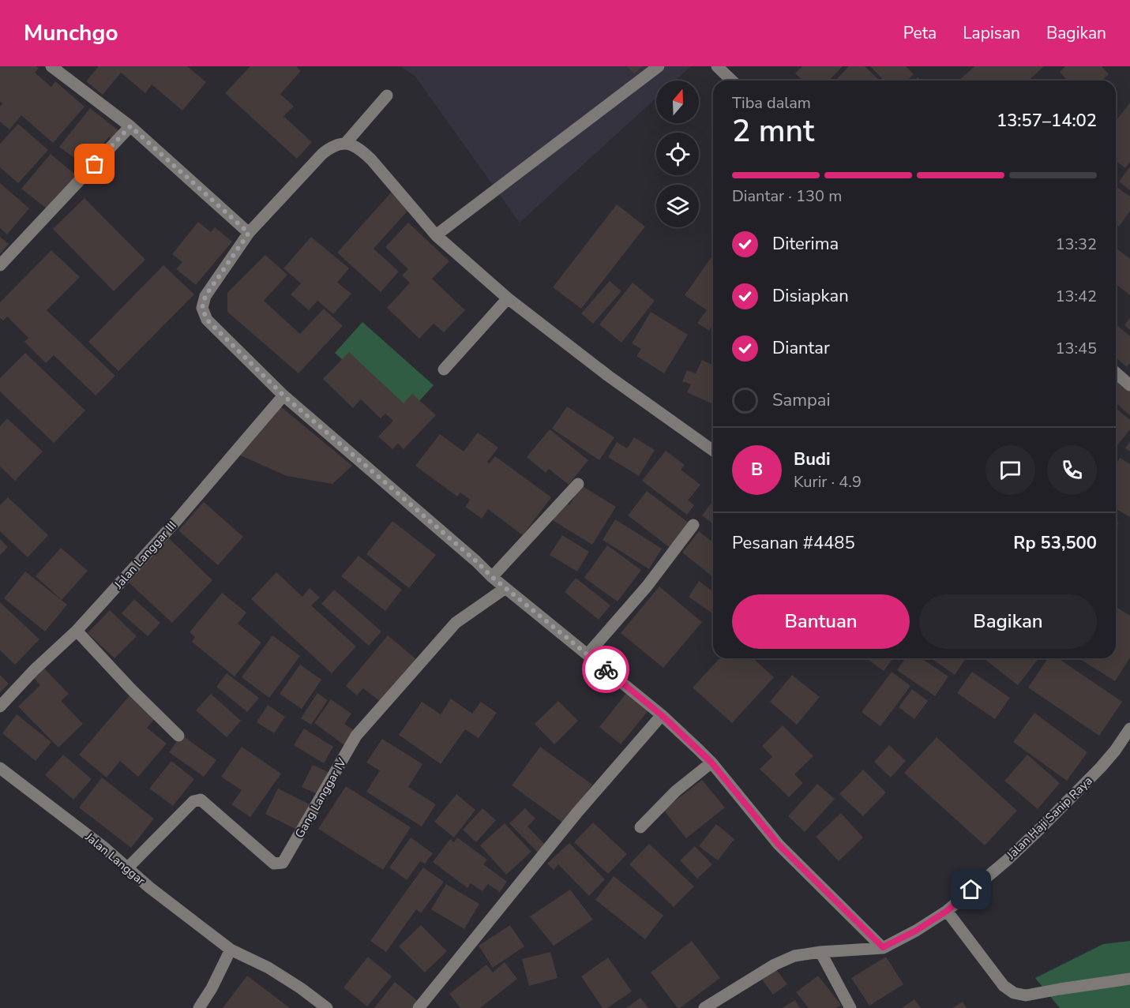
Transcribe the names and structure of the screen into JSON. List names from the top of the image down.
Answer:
{
  "streets": {
    "street": [
      "Jalan Langgar III",
      "Gang Langgar IV",
      "Jalan Haji Sanip Raya",
      "Jalan Langgar"
    ]
  },
  "crossings": [
    ["Gang Langgar IV", "Jalan Langgar"]
  ],
  "north": "top",
  "page": {
    "header": "Munchgo",
    "nav": ["Peta", "Lapisan", "Bagikan"],
    "heading": ["2 mnt", "Tiba dalam", "13:57–14:02"],
    "panel": [
      "Budi",
      "Kurir · 4.9",
      "Pesanan #4485",
      "Rp 53,500"
    ],
    "bar": "Diantar · 130 m",
    "list": [
      ["Diterima", "13:32"],
      ["Disiapkan", "13:42"],
      ["Diantar", "13:45"],
      "Sampai"
    ],
    "round": "B",
    "buttons": ["Bantuan", "Bagikan"]
  }
}
